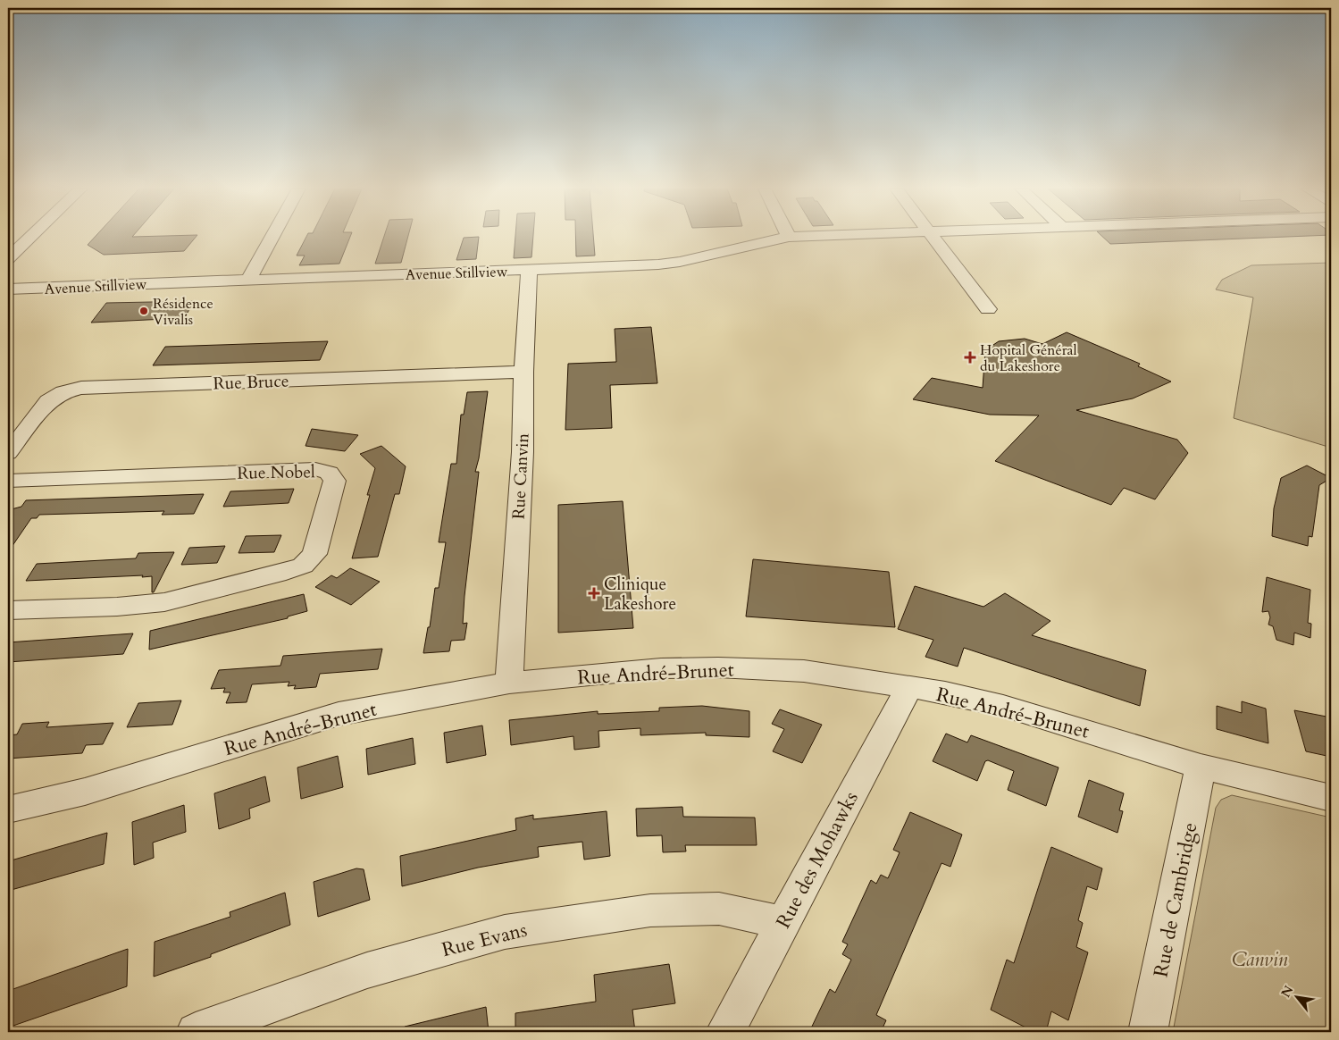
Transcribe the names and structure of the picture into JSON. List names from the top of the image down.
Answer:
{
  "streets": {
    "street": [
      "Avenue Stillview",
      "Rue Bruce",
      "Rue Nobel",
      "Rue Canvin",
      "Rue André-Brunet",
      "Rue des Mohawks",
      "Rue de Cambridge",
      "Rue Evans"
    ]
  },
  "crossings": [
    ["Avenue Stillview", "Rue Canvin"],
    ["Rue Bruce", "Rue Canvin"],
    ["Rue Canvin", "Rue André-Brunet"],
    ["Rue André-Brunet", "Rue des Mohawks"],
    ["Rue André-Brunet", "Rue de Cambridge"],
    ["Rue des Mohawks", "Rue Evans"]
  ],
  "parks": ["Canvin"],
  "places": {
    "other": ["Résidence Vivalis"],
    "health": ["Hopital Général du Lakeshore", "Clinique Lakeshore"]
  },
  "north": "top left"
}
